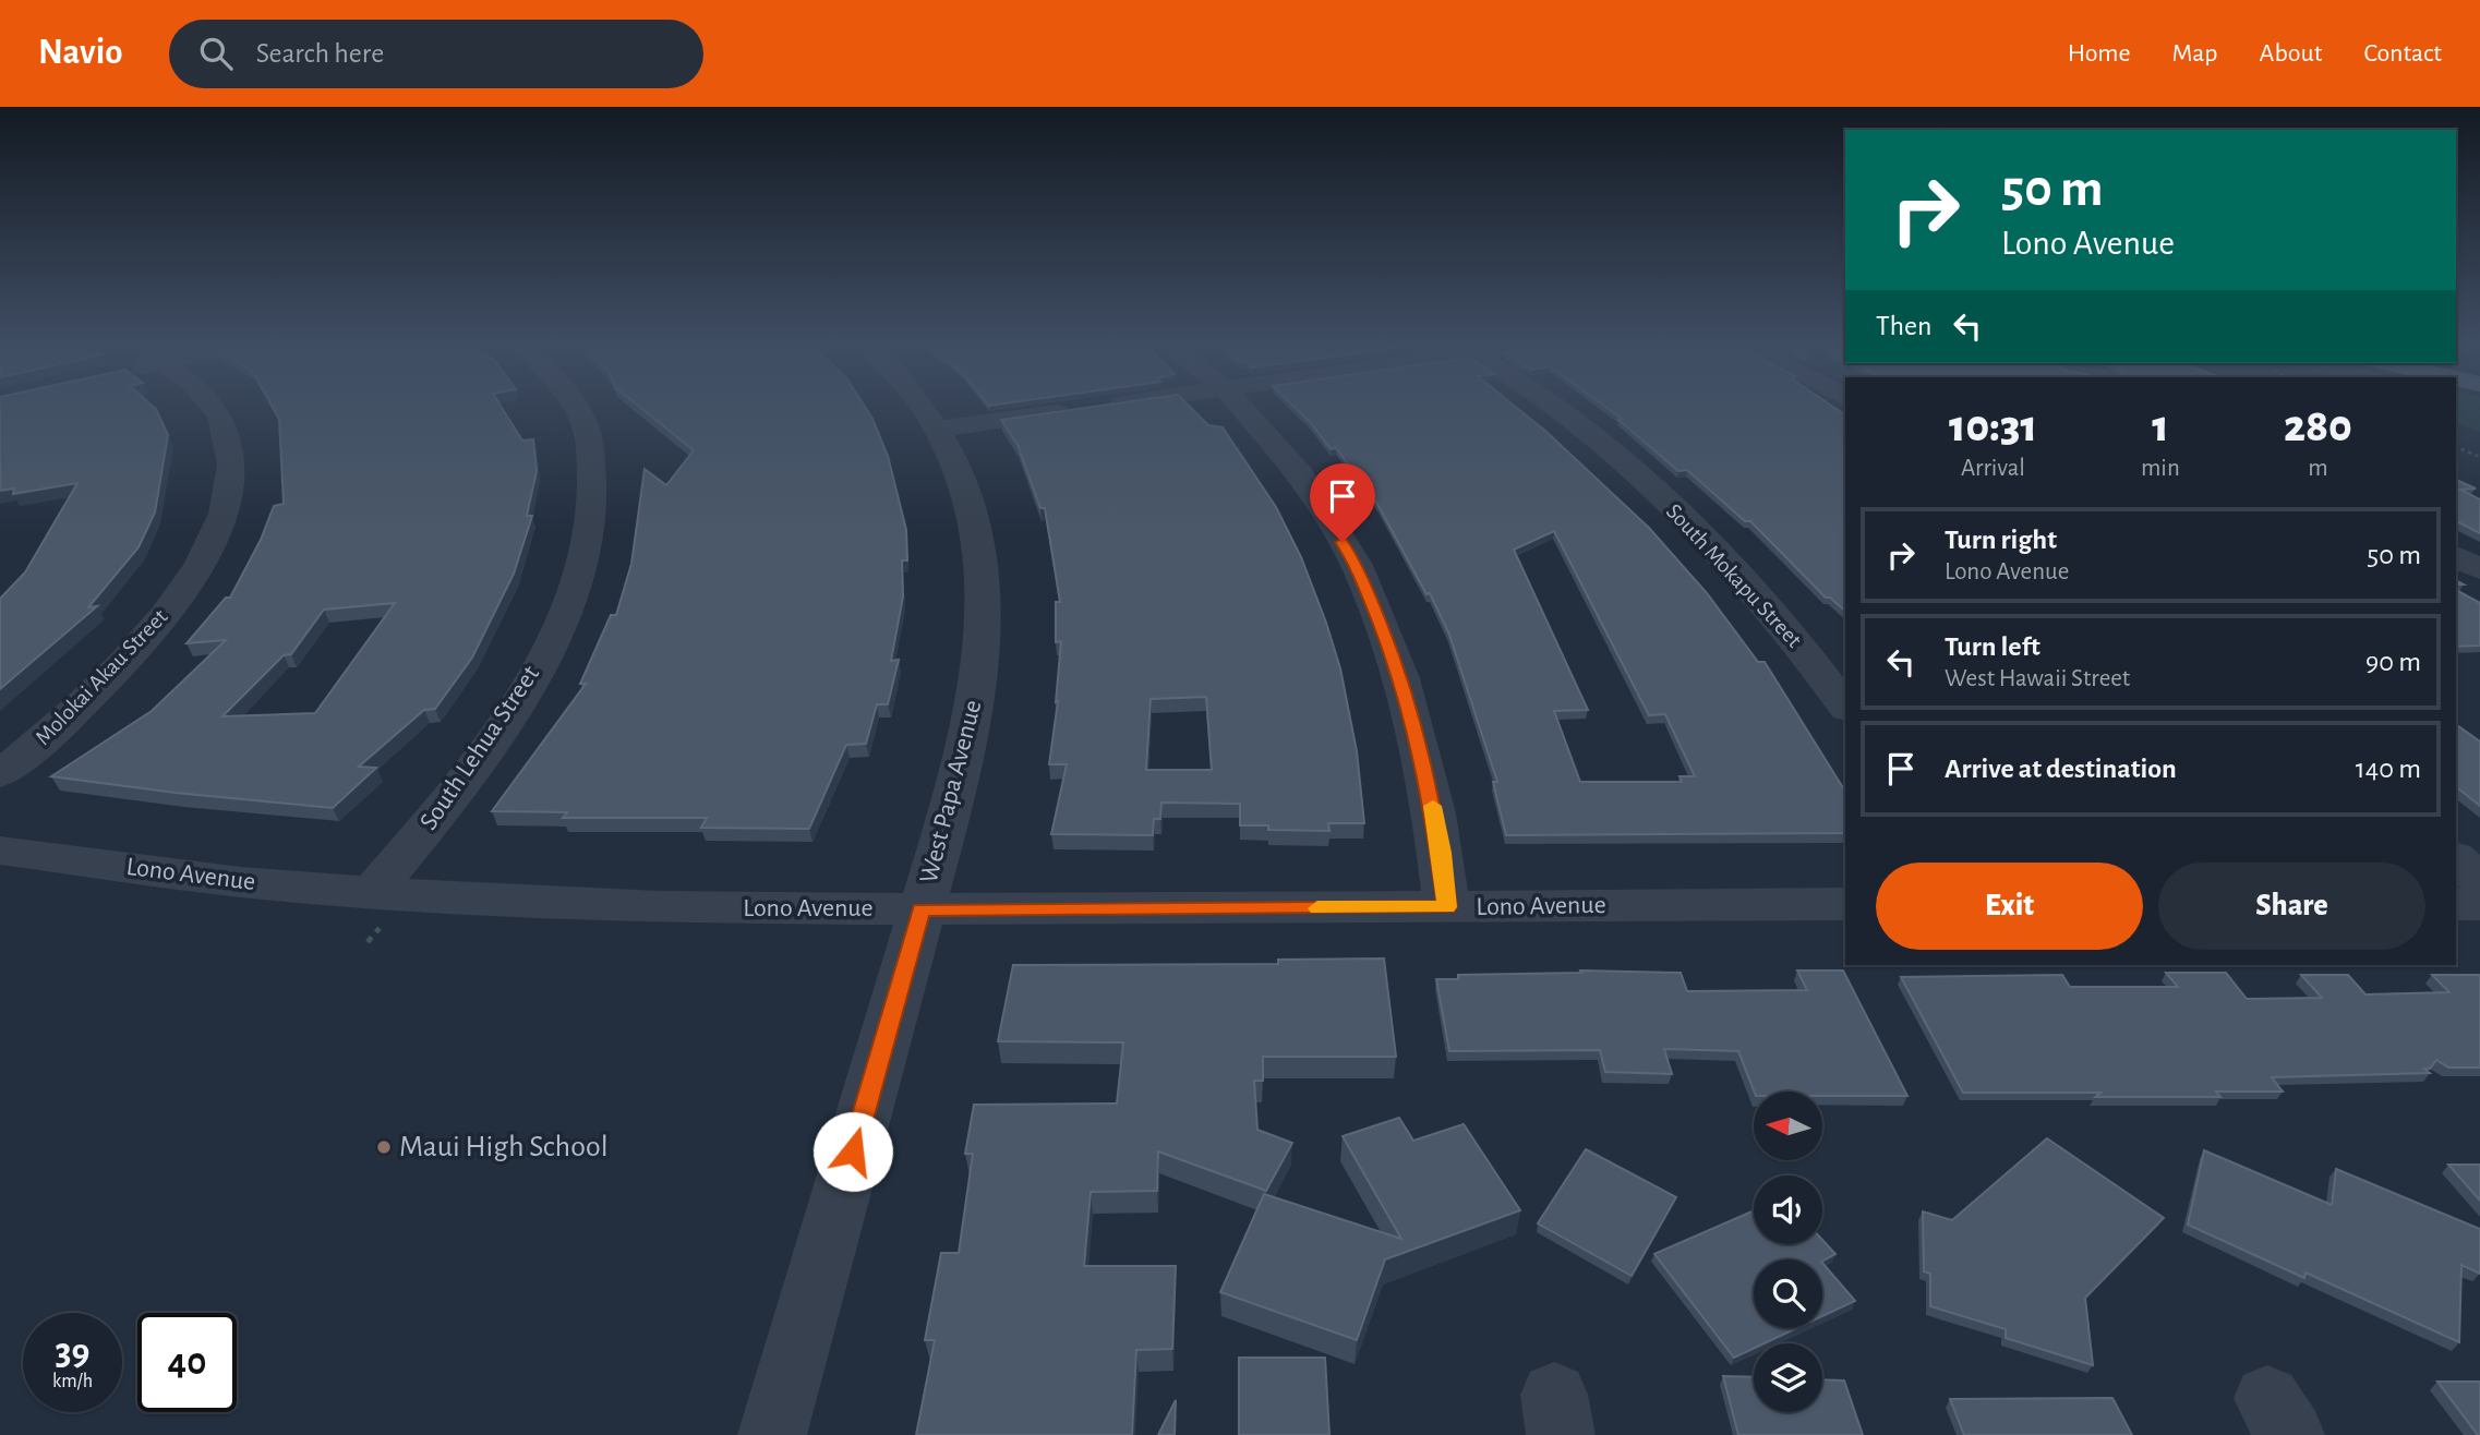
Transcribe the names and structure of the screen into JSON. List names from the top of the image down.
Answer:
{
  "streets": {
    "street": [
      "South Mokapu Street",
      "Molokai Akau Street",
      "South Lehua Street",
      "West Papa Avenue",
      "Lono Avenue"
    ]
  },
  "crossings": [
    ["South Lehua Street", "Lono Avenue"],
    ["West Papa Avenue", "Lono Avenue"]
  ],
  "places": ["Maui High School"],
  "north": "left",
  "page": {
    "header": "Navio",
    "search": "Search here",
    "nav": [
      "Home",
      "Map",
      "About",
      "Contact"
    ],
    "turn": ["50 m", "Lono Avenue"],
    "then": "Then",
    "eta": [
      "10:31",
      "Arrival",
      "1",
      "min",
      "280",
      "m"
    ],
    "list": [
      {
        "name": "Turn right",
        "note": "Lono Avenue",
        "value": "50 m"
      },
      {
        "name": "Turn left",
        "note": "West Hawaii Street",
        "value": "90 m"
      },
      {
        "name": "Arrive at destination",
        "value": "140 m"
      }
    ],
    "buttons": ["Exit", "Share"],
    "speed": "39 km/h",
    "limit": "40"
  }
}
